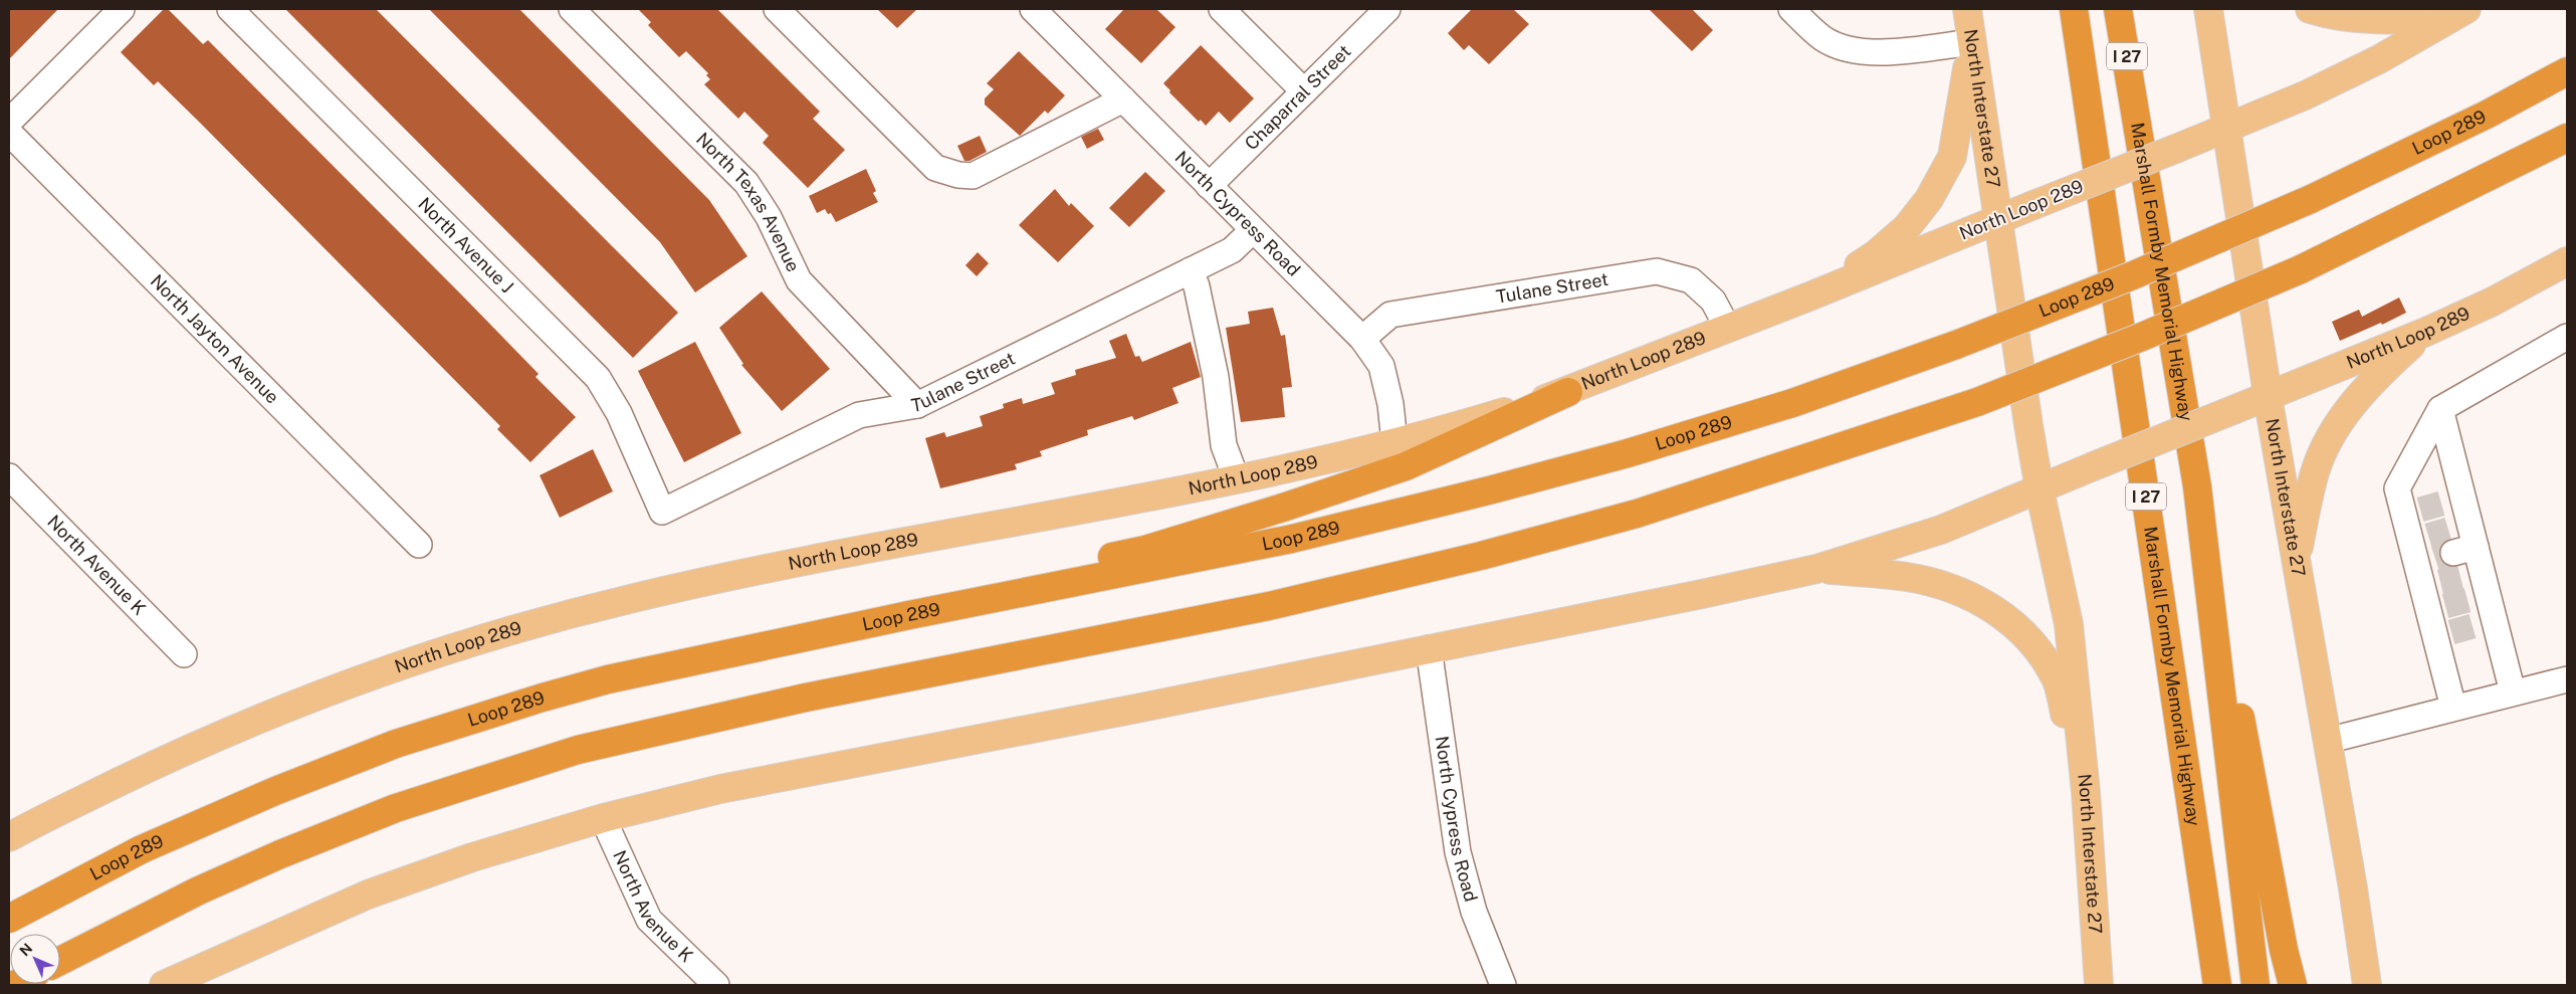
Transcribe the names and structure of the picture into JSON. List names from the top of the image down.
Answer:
{
  "streets": {
    "highway": ["I 27", "Loop 289", "Marshall Formby Memorial Highway"],
    "main road": ["North Interstate 27", "North Loop 289"],
    "street": [
      "Chaparral Street",
      "North Texas Avenue",
      "North Cypress Road",
      "North Avenue J",
      "Tulane Street",
      "North Jayton Avenue",
      "North Avenue K"
    ]
  },
  "crossings": [
    ["Chaparral Street", "North Cypress Road"],
    ["North Interstate 27", "North Loop 289"],
    ["North Texas Avenue", "Tulane Street"],
    ["North Loop 289", "North Cypress Road"],
    ["North Loop 289", "Tulane Street"],
    ["North Loop 289", "North Avenue K"],
    ["North Cypress Road", "Tulane Street"],
    ["North Avenue J", "Tulane Street"]
  ],
  "north": "top left"
}
